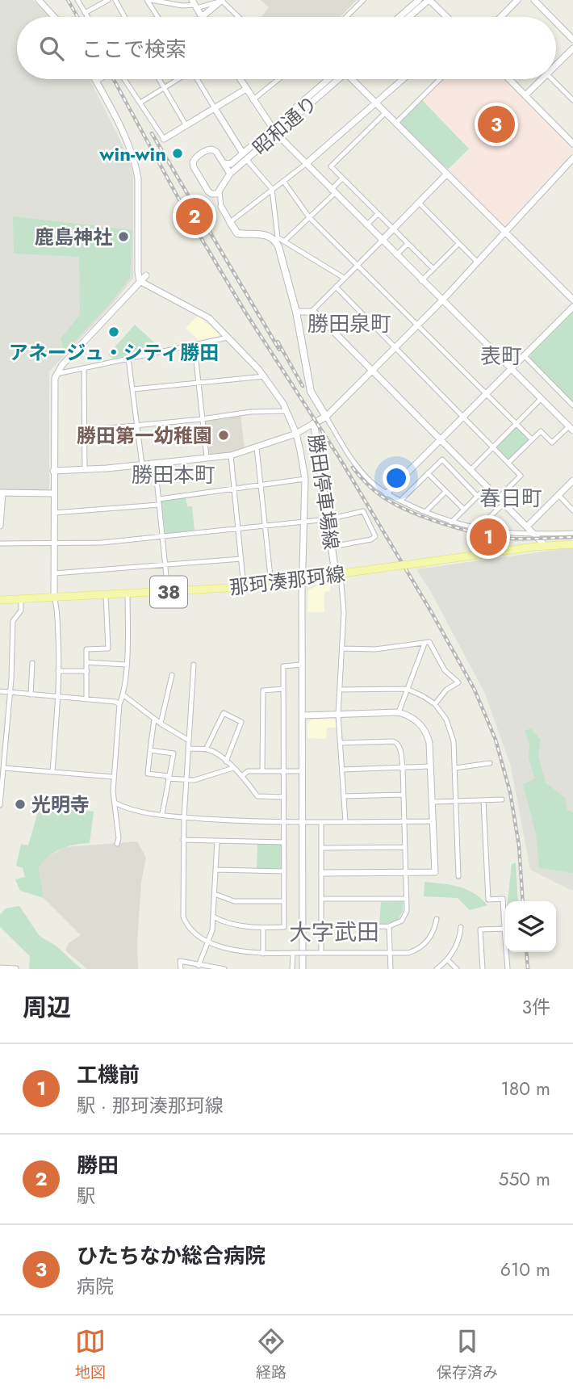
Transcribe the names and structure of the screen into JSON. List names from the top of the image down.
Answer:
{
  "streets": {
    "main road": ["勝田停車場線", "那珂湊那珂線", "38"],
    "street": ["昭和通り"]
  },
  "crossings": [
    ["勝田停車場線", "那珂湊那珂線"]
  ],
  "districts": [
    "勝田泉町",
    "表町",
    "勝田本町",
    "春日町",
    "大字武田"
  ],
  "places": [
    "win-win",
    "鹿島神社",
    "アネージュ・シティ勝田",
    "勝田第一幼稚園",
    "光明寺"
  ],
  "page": {
    "search": "ここで検索",
    "pins": ["3", "2", "1"],
    "heading": ["周辺", "3件"],
    "list": [
      {
        "mark": "1",
        "name": "工機前",
        "note": "駅 · 那珂湊那珂線",
        "value": "180 m"
      },
      {
        "mark": "2",
        "name": "勝田",
        "note": "駅",
        "value": "550 m"
      },
      {
        "mark": "3",
        "name": "ひたちなか総合病院",
        "note": "病院",
        "value": "610 m"
      }
    ],
    "nav": ["地図", "経路", "保存済み"]
  }
}
